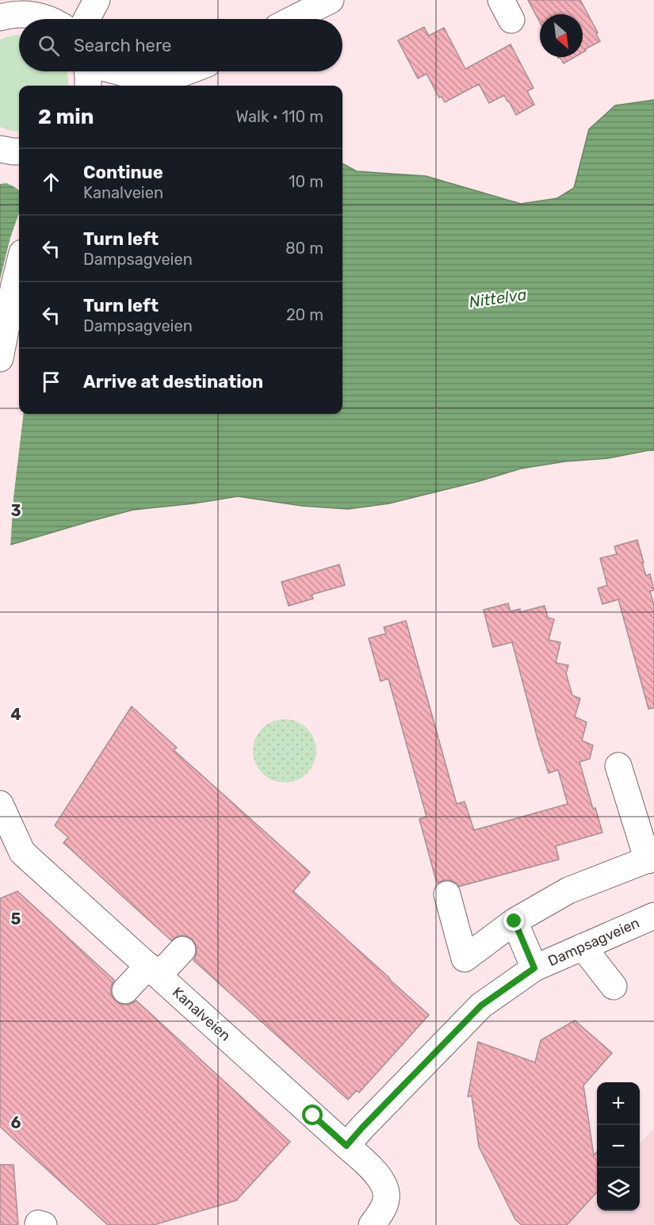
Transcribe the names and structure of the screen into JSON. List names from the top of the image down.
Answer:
{
  "streets": {
    "main road": ["Dampsagveien", "Kanalveien"]
  },
  "crossings": [
    ["Dampsagveien", "Kanalveien"]
  ],
  "water": ["Nittelva"],
  "north": "bottom right",
  "page": {
    "search": "Search here",
    "heading": ["2 min", "Walk · 110 m"],
    "list": [
      ["Continue", "Kanalveien", "10 m"],
      ["Turn left", "Dampsagveien", "80 m"],
      ["Turn left", "Dampsagveien", "20 m"],
      "Arrive at destination"
    ],
    "map_buttons": ["+", "−"]
  },
  "grid": {
    "rows": [
      "3",
      "4",
      "5",
      "6"
    ]
  }
}
